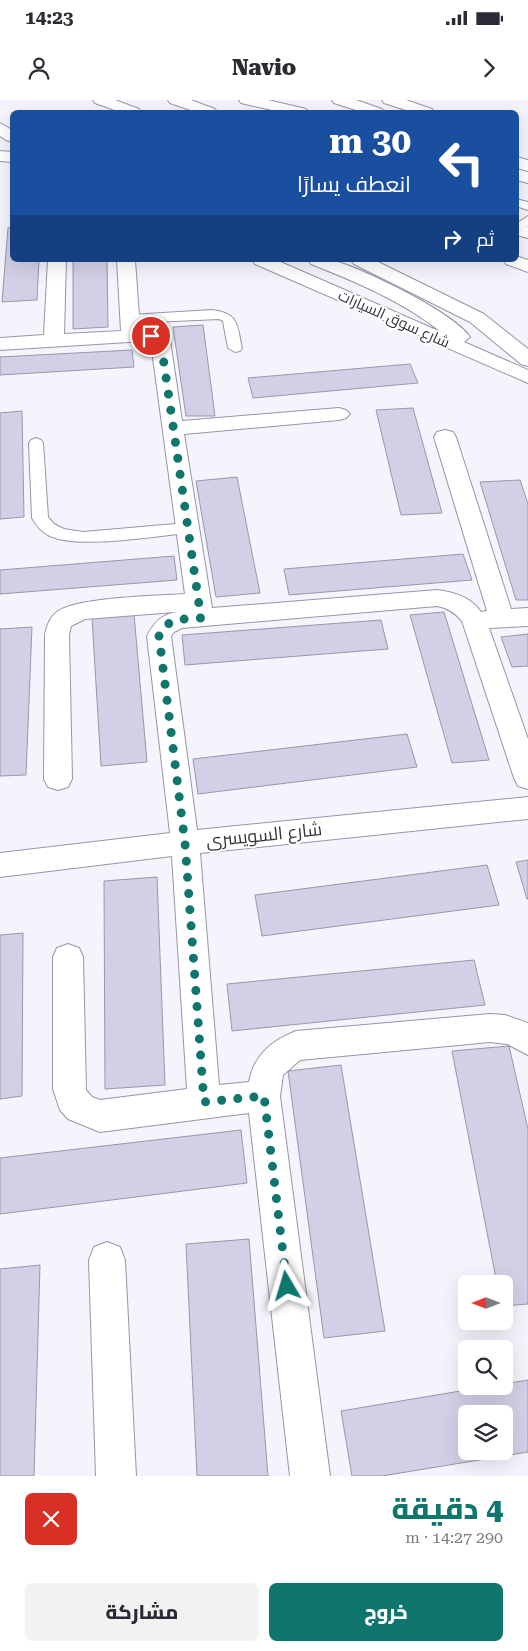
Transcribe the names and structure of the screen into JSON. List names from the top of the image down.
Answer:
{
  "streets": {
    "street": ["شارع سوق السيارات", "شارع السويسرى"]
  },
  "north": "left",
  "page": {
    "status": "14:23",
    "header": "Navio",
    "turn": ["30 m", "انعطف يسارًا"],
    "then": "ثم",
    "heading": ["4 دقيقة", "290 m · 14:27"],
    "buttons": ["خروج", "مشاركة"]
  }
}
